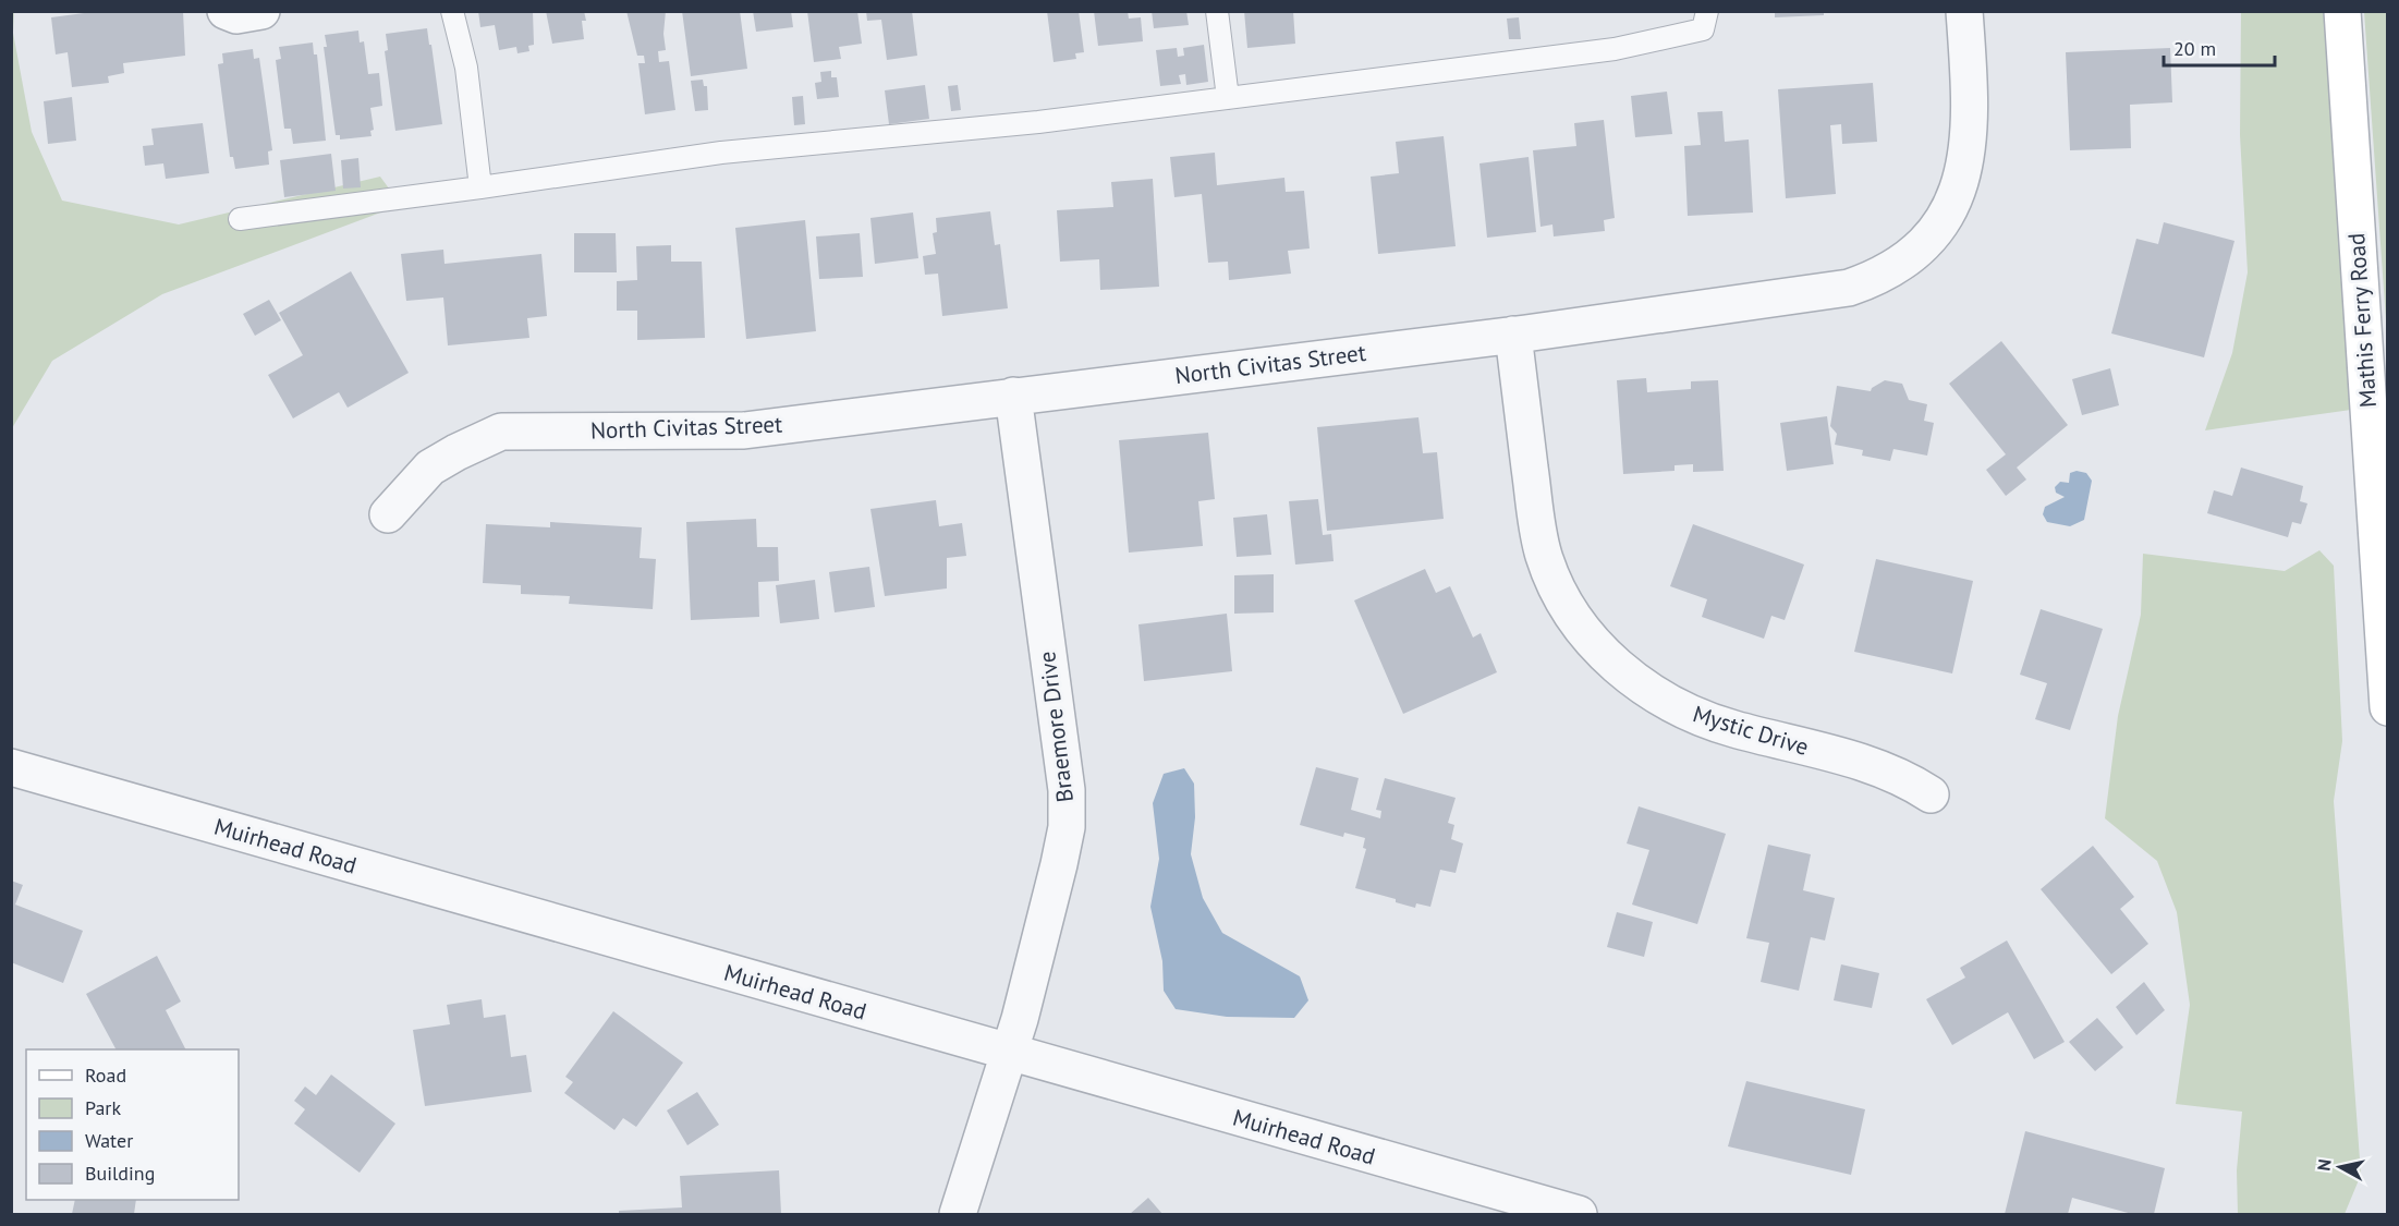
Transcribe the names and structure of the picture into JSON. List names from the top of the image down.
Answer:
{
  "streets": {
    "main road": ["Mathis Ferry Road"],
    "street": [
      "North Civitas Street",
      "Braemore Drive",
      "Mystic Drive",
      "Muirhead Road"
    ]
  },
  "crossings": [
    ["North Civitas Street", "Braemore Drive"],
    ["North Civitas Street", "Mystic Drive"],
    ["Braemore Drive", "Muirhead Road"]
  ],
  "legend": [
    "Road",
    "Park",
    "Water",
    "Building"
  ],
  "scale_bar": "20 m",
  "north": "left"
}
